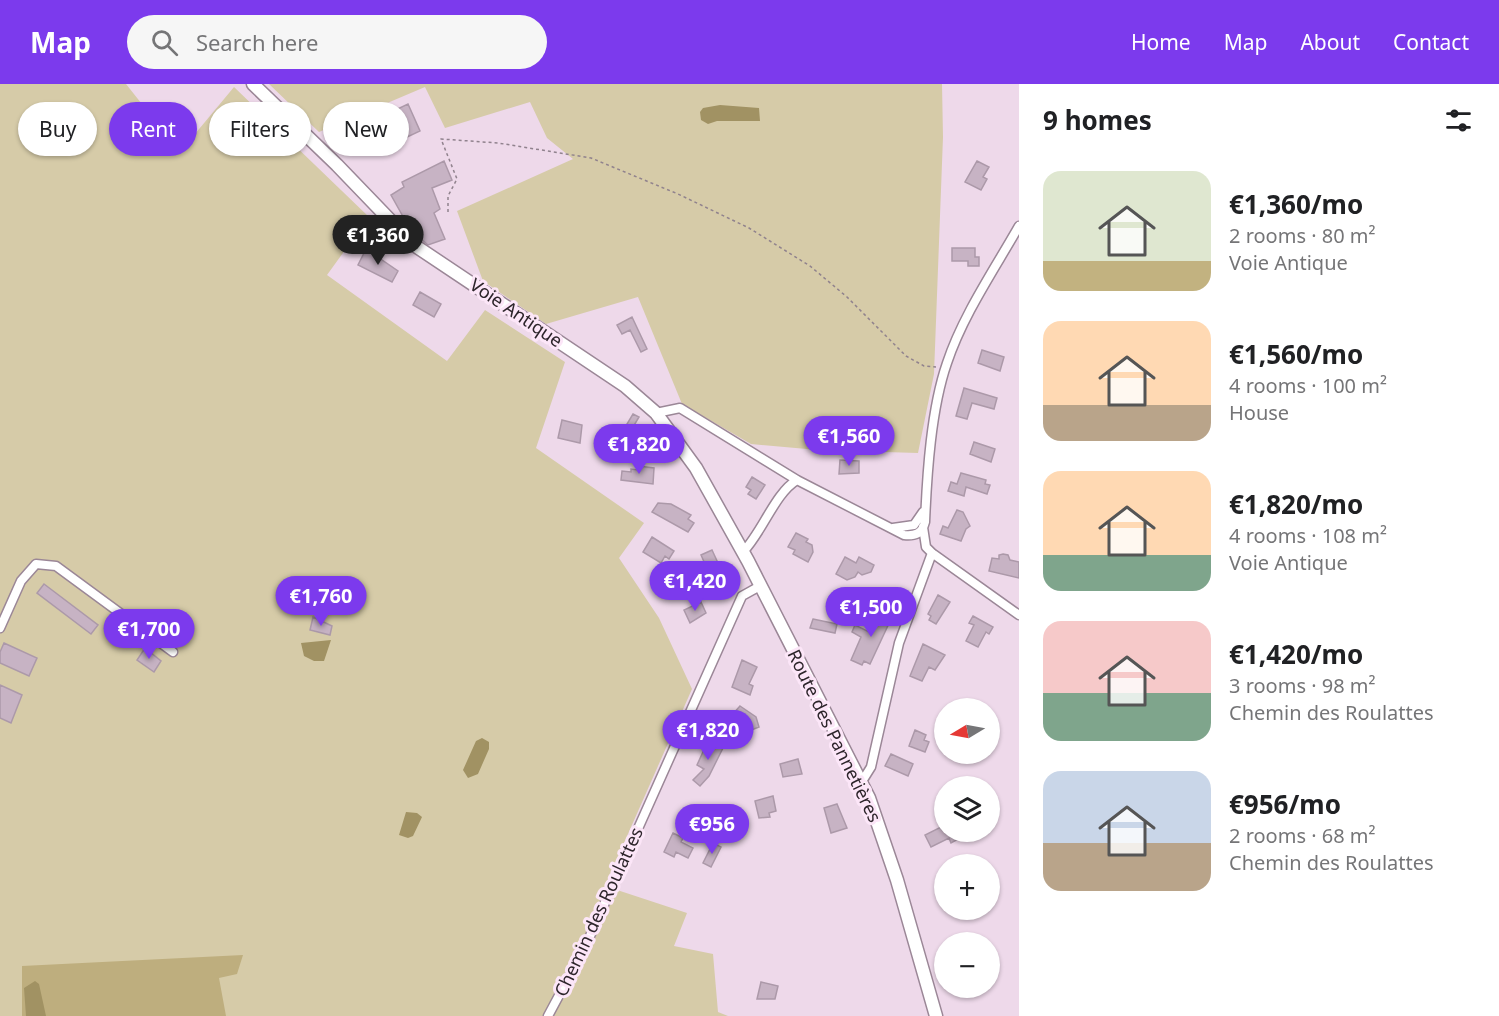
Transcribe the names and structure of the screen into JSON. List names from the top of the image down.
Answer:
{
  "streets": {
    "street": ["Voie Antique", "Route des Pannetières", "Chemin des Roulattes"]
  },
  "crossings": [
    ["Voie Antique", "Route des Pannetières"],
    ["Route des Pannetières", "Chemin des Roulattes"]
  ],
  "north": "left",
  "page": {
    "header": "Map",
    "search": "Search here",
    "nav": [
      "Home",
      "Map",
      "About",
      "Contact"
    ],
    "heading": "9 homes",
    "chip": [
      "Buy",
      "Rent",
      "Filters",
      "New"
    ],
    "list": [
      {
        "name": "€1,360/mo",
        "note": "2 rooms · 80 m² · Voie Antique"
      },
      {
        "name": "€1,560/mo",
        "note": "4 rooms · 100 m² · House"
      },
      {
        "name": "€1,820/mo",
        "note": "4 rooms · 108 m² · Voie Antique"
      },
      {
        "name": "€1,420/mo",
        "note": "3 rooms · 98 m² · Chemin des Roulattes"
      },
      {
        "name": "€956/mo",
        "note": "2 rooms · 68 m² · Chemin des Roulattes"
      }
    ],
    "price": [
      "€1,360",
      "€1,560",
      "€1,820",
      "€1,420",
      "€1,760",
      "€1,500",
      "€1,700",
      "€1,820",
      "€956"
    ],
    "map_buttons": ["+", "−"]
  }
}
